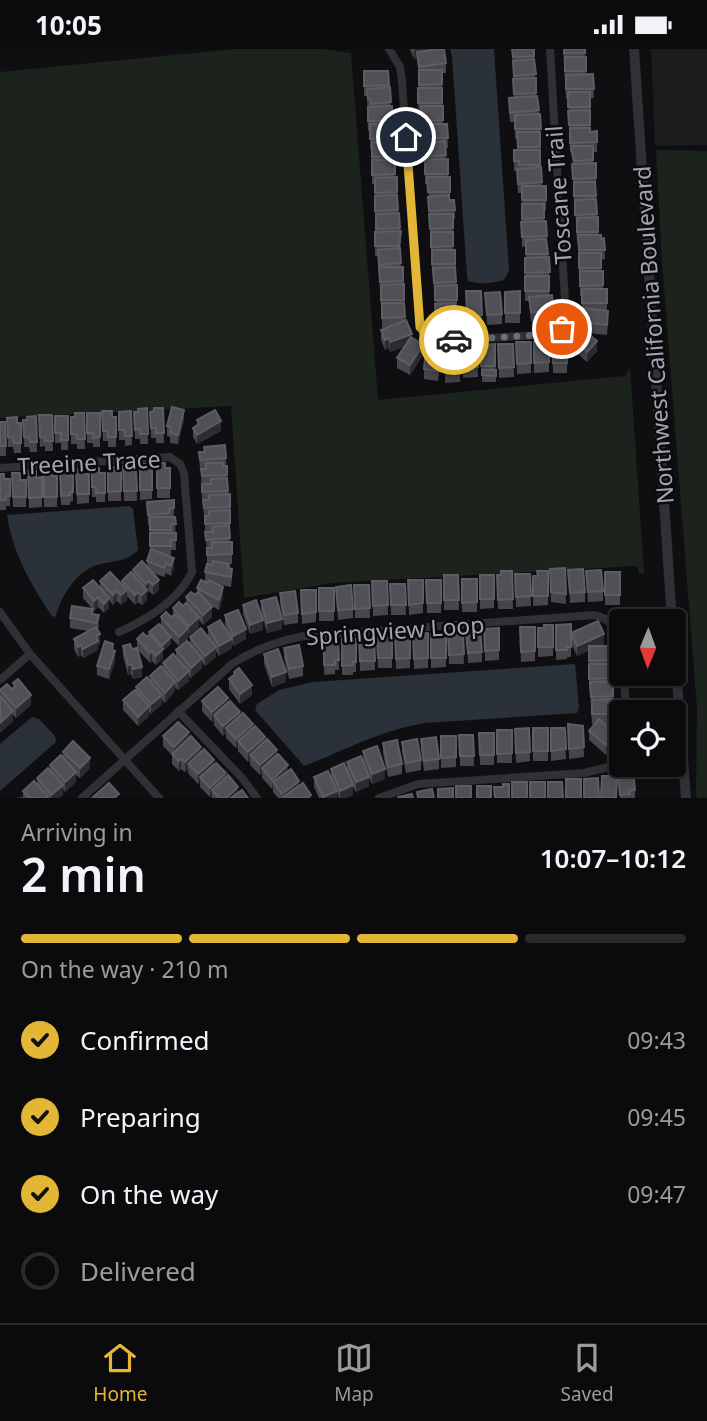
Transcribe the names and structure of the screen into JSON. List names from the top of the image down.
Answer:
{
  "streets": {
    "street": [
      "Toscane Trail",
      "Northwest California Boulevard",
      "Treeine Trace",
      "Springview Loop"
    ]
  },
  "north": "bottom",
  "page": {
    "status": "10:05",
    "heading": ["2 min", "Arriving in", "10:07–10:12"],
    "bar": "On the way · 210 m",
    "list": [
      ["Confirmed", "09:43"],
      ["Preparing", "09:45"],
      ["On the way", "09:47"],
      "Delivered"
    ],
    "tabs": ["Home", "Map", "Saved"]
  }
}
